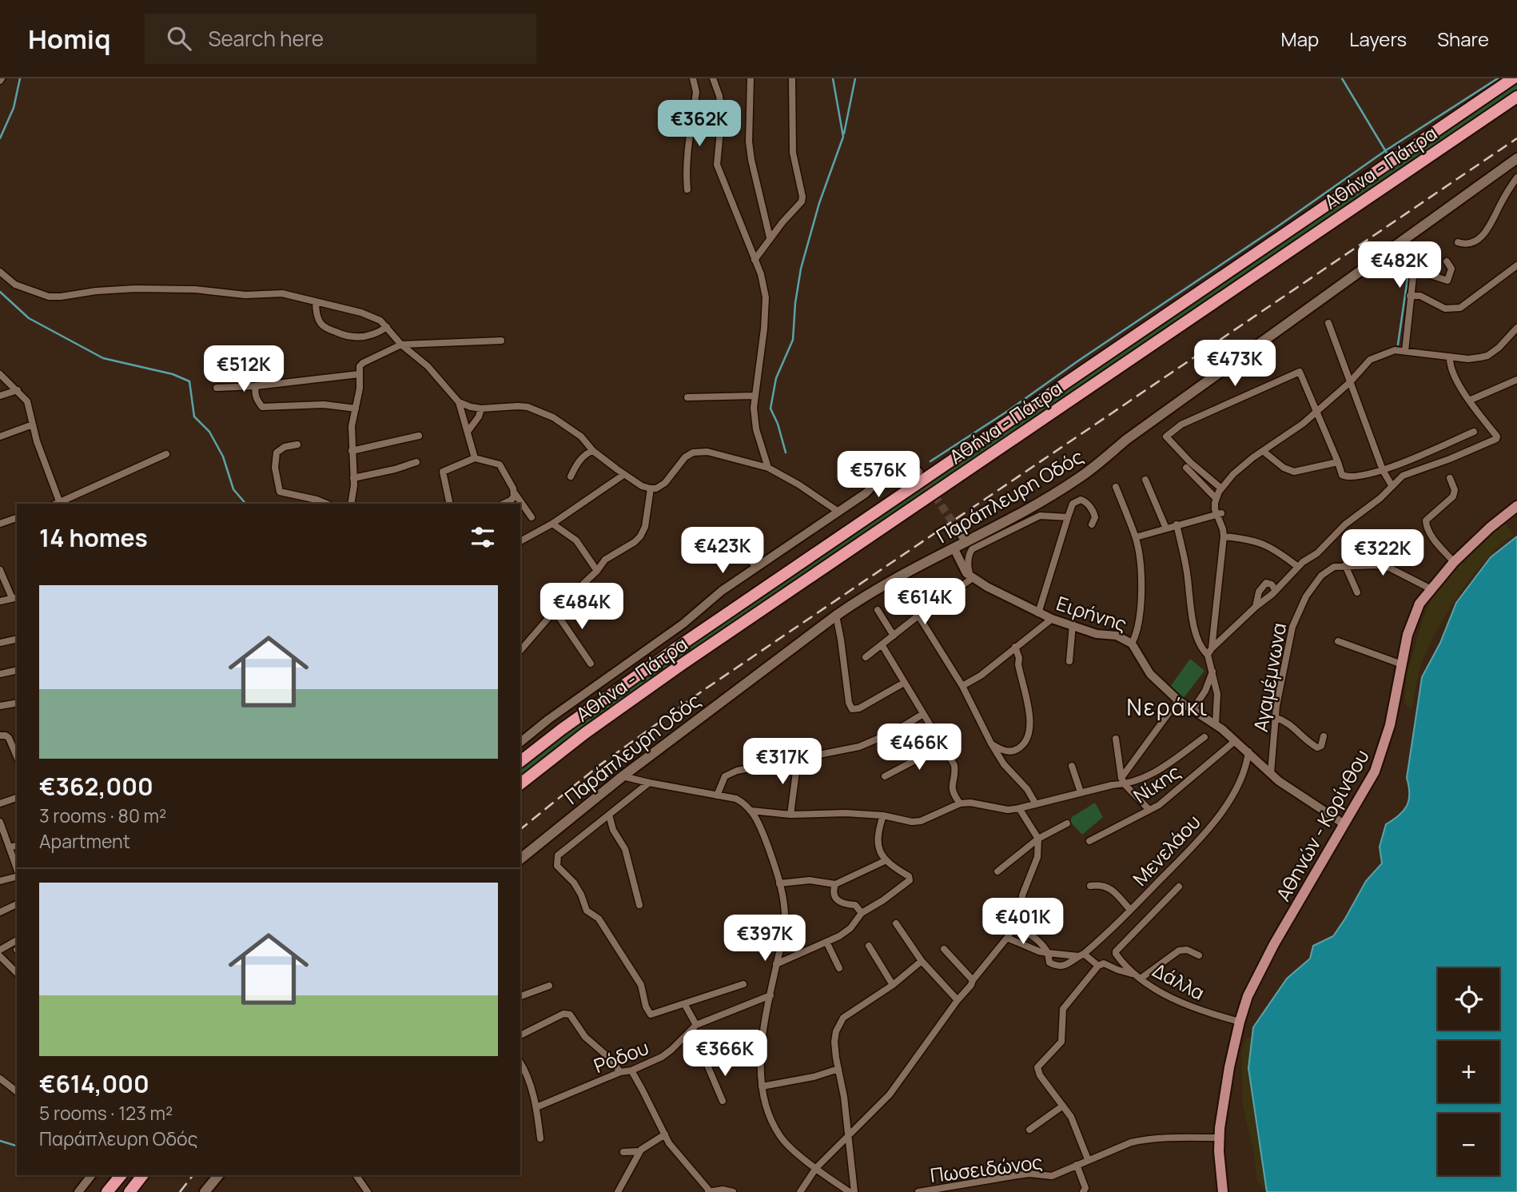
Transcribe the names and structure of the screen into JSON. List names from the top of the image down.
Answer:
{
  "streets": {
    "highway": ["Αθήνα - Πάτρα"],
    "main road": ["Παράπλευρη Οδός", "Αθηνών - Κορίνθου"],
    "street": [
      "Ειρήνης",
      "Αγαμέμνωνα",
      "Νίκης",
      "Μενελάου",
      "Δάλλα",
      "Ρόδου",
      "Πωσειδώνος"
    ]
  },
  "crossings": [
    ["Ειρήνης", "Αγαμέμνωνα"],
    ["Ειρήνης", "Νίκης"],
    ["Ειρήνης", "Αθηνών - Κορίνθου"],
    ["Ειρήνης", "Μενελάου"],
    ["Αθηνών - Κορίνθου", "Δάλλα"],
    ["Αθηνών - Κορίνθου", "Πωσειδώνος"]
  ],
  "districts": ["Νεράκι"],
  "page": {
    "header": "Homiq",
    "search": "Search here",
    "nav": ["Map", "Layers", "Share"],
    "price": [
      "€362K",
      "€482K",
      "€473K",
      "€512K",
      "€576K",
      "€423K",
      "€322K",
      "€614K",
      "€484K",
      "€466K",
      "€317K",
      "€401K",
      "€397K",
      "€366K"
    ],
    "heading": "14 homes",
    "list": [
      {
        "name": "€362,000",
        "note": "3 rooms · 80 m² · Apartment"
      },
      {
        "name": "€614,000",
        "note": "5 rooms · 123 m² · Παράπλευρη Οδός"
      }
    ],
    "map_buttons": ["+", "−"]
  }
}
